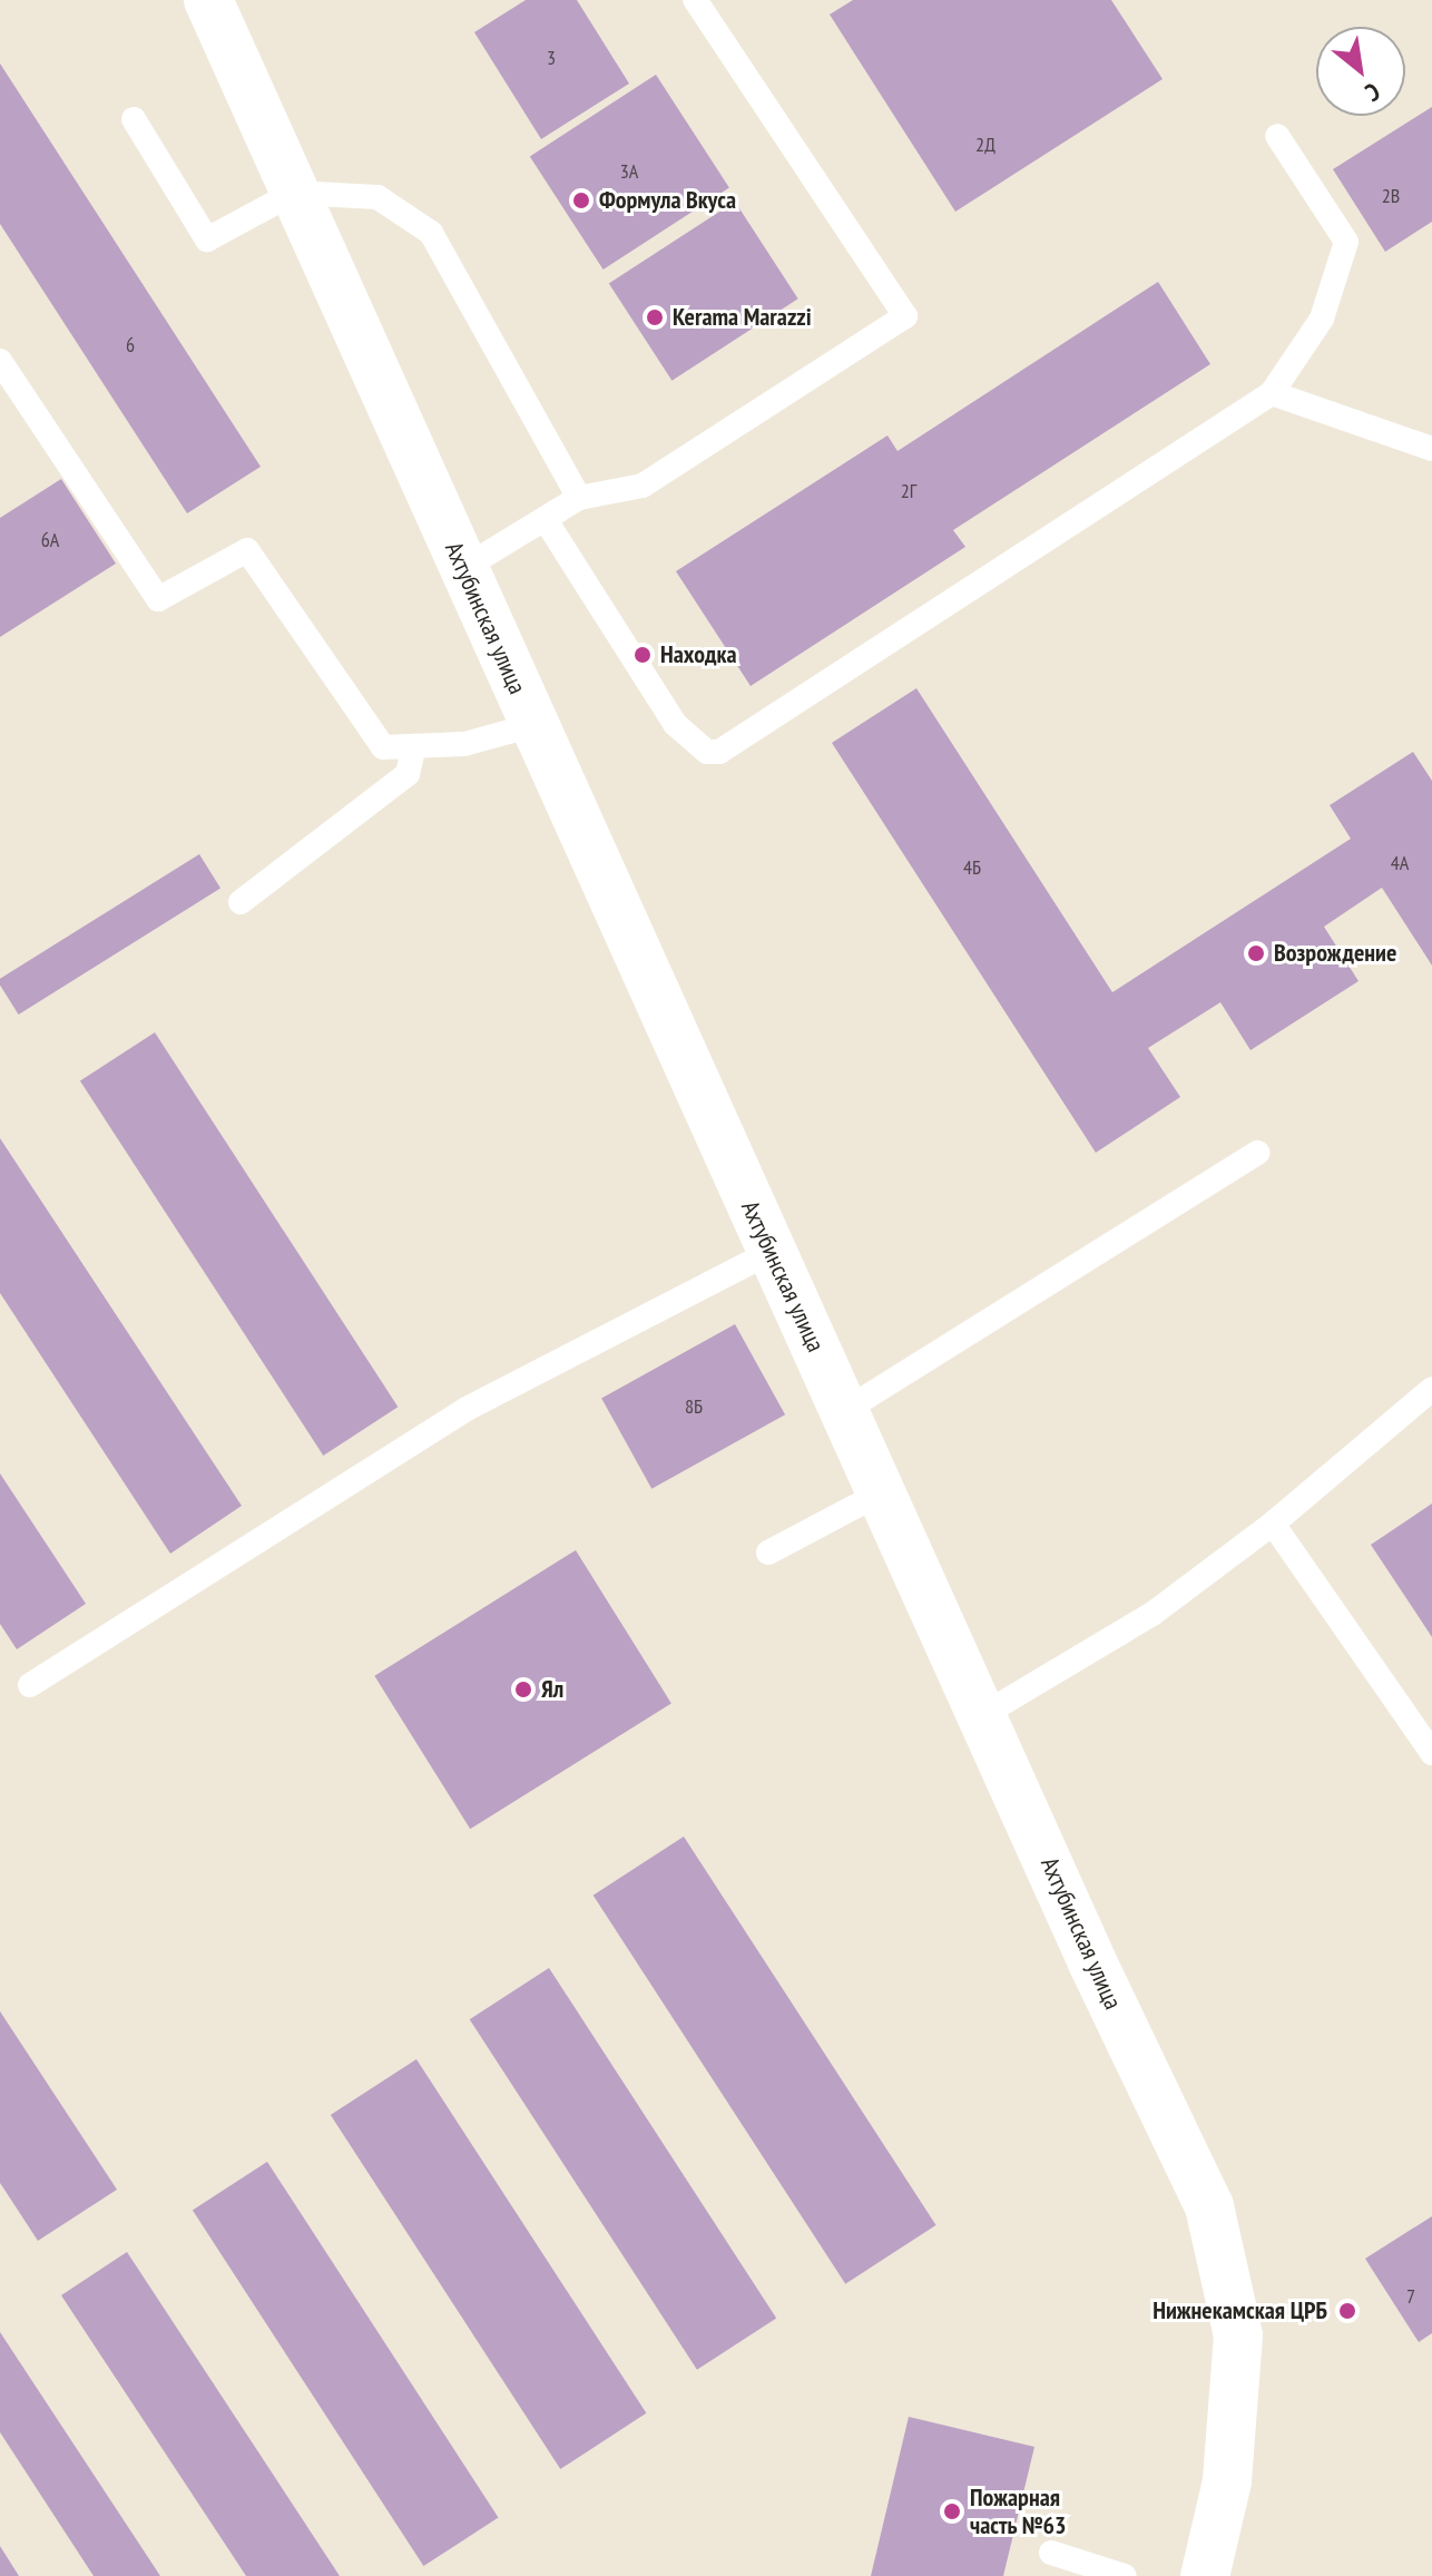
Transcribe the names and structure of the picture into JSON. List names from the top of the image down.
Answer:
{
  "streets": {
    "street": ["Ахтубинская улица"]
  },
  "places": [
    "Формула Вкуса",
    "Kerama Marazzi",
    "Находка",
    "Возрождение",
    "Ял",
    "Нижнекамская ЦРБ",
    "Пожарная часть №63"
  ],
  "house_numbers": [
    "3",
    "2Д",
    "3А",
    "2В",
    "6",
    "2Г",
    "6А",
    "4А",
    "4Б",
    "8Б",
    "7"
  ],
  "north": "bottom right"
}
